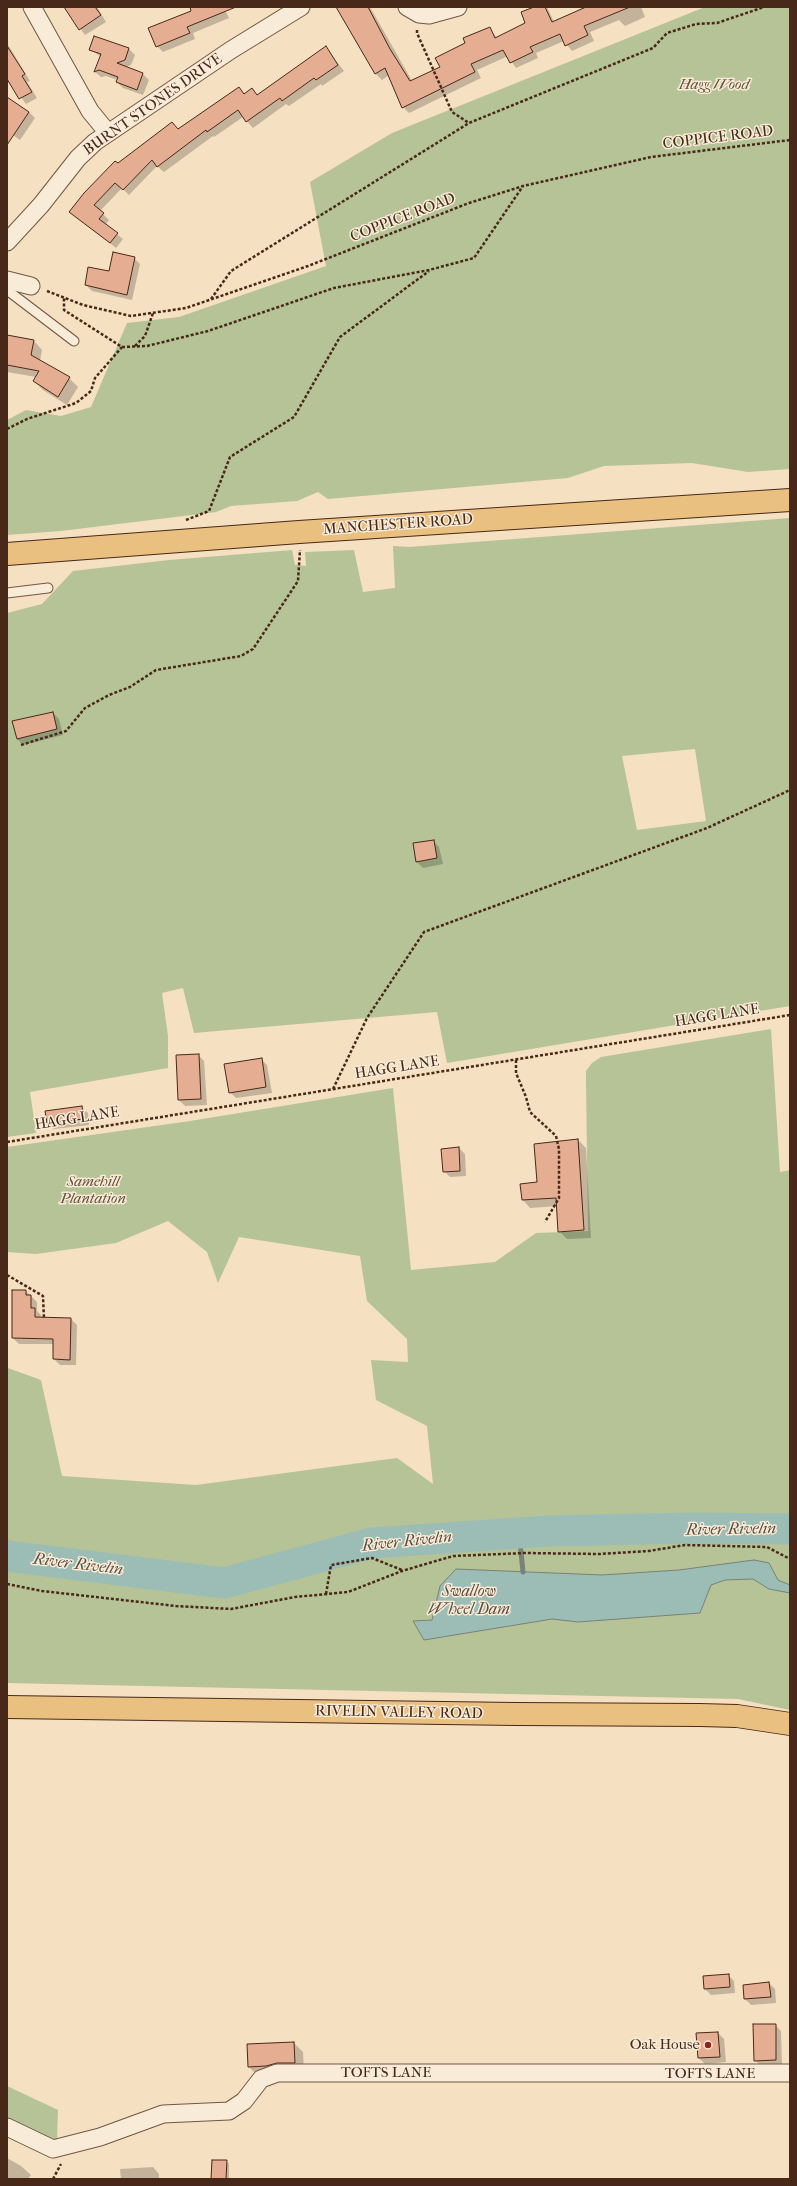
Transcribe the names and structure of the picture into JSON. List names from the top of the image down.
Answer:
{
  "streets": {
    "main road": ["MANCHESTER ROAD", "RIVELIN VALLEY ROAD"],
    "street": ["BURNT STONES DRIVE", "TOFTS LANE"],
    "path": ["COPPICE ROAD", "HAGG LANE"]
  },
  "water": ["River Rivelin", "Swallow Wheel Dam"],
  "parks": ["Hagg Wood", "Samehill Plantation"],
  "places": ["Oak House"]
}
